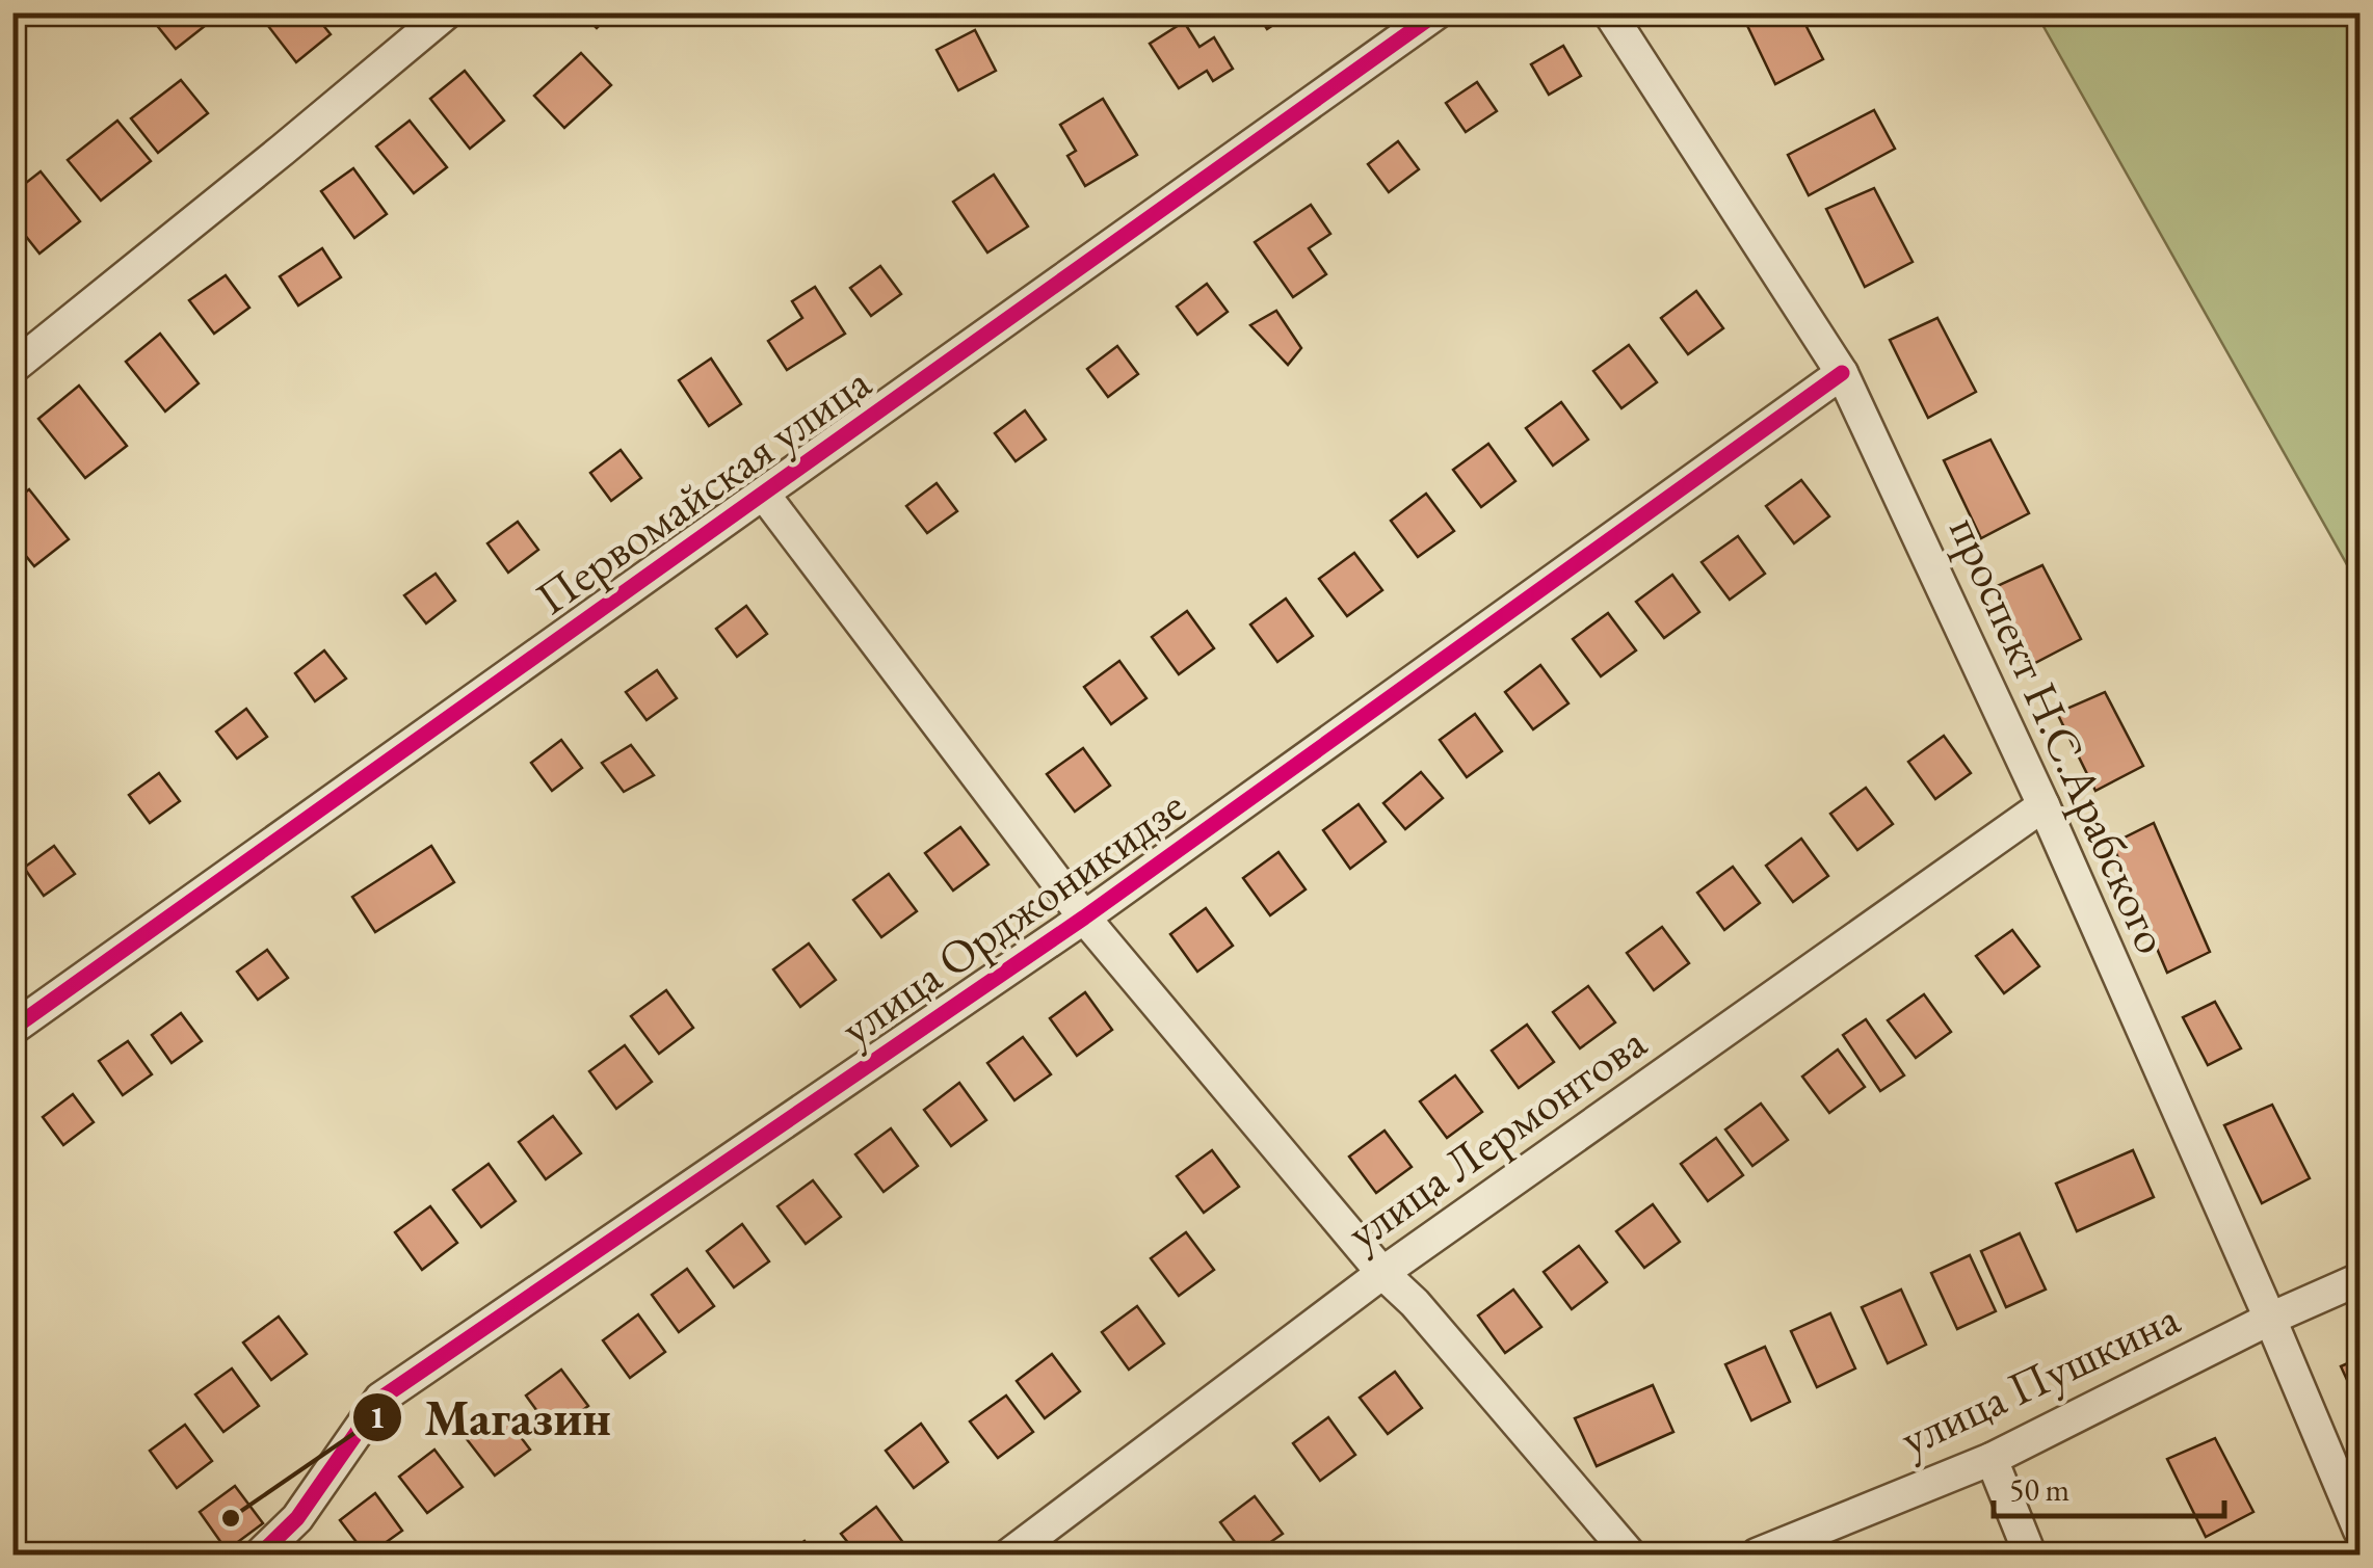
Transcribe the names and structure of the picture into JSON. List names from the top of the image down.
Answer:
{
  "streets": {
    "street": [
      "Первомайская улица",
      "проспект Н.С.Арабского",
      "улица Орджоникидзе",
      "улица Лермонтова",
      "улица Пушкина"
    ]
  },
  "crossings": [
    ["проспект Н.С.Арабского", "улица Орджоникидзе"],
    ["проспект Н.С.Арабского", "улица Лермонтова"],
    ["проспект Н.С.Арабского", "улица Пушкина"]
  ],
  "places": ["Магазин"],
  "scale_bar": "50 m"
}
